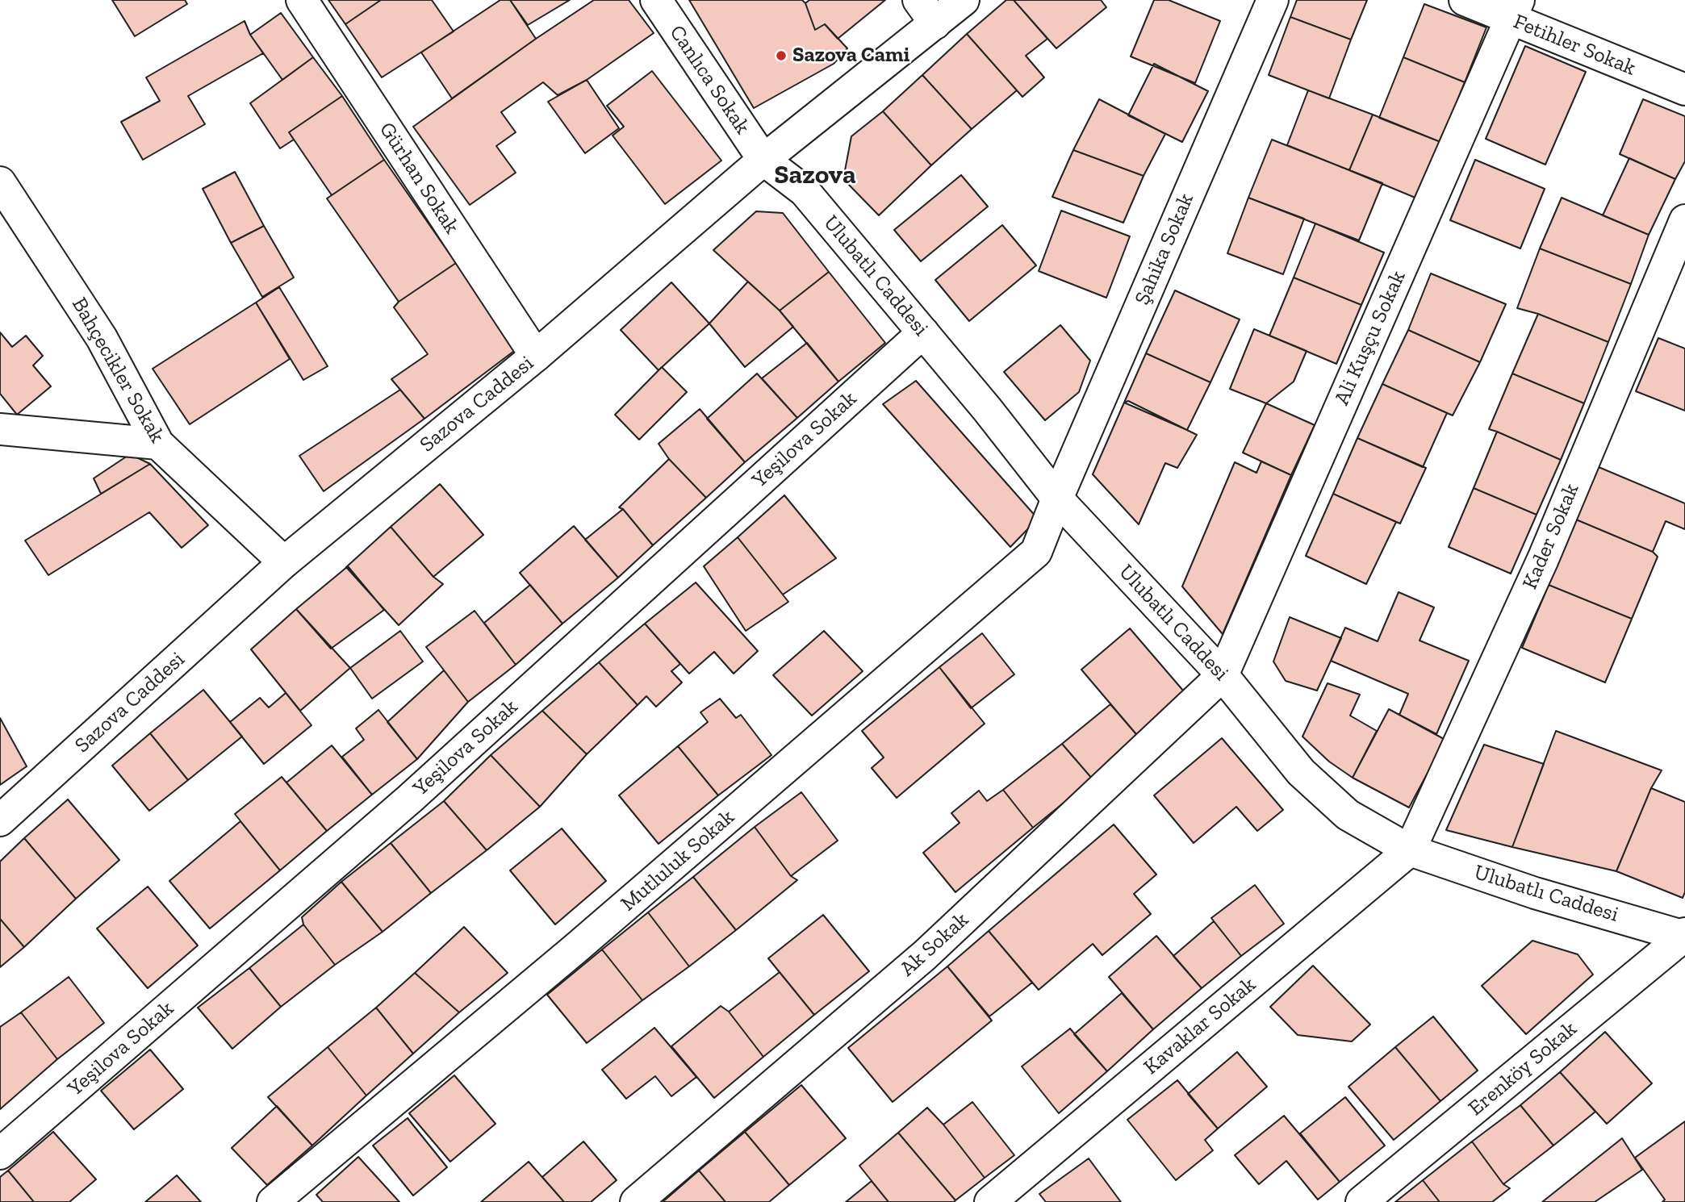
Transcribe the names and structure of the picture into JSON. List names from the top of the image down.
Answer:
{
  "streets": {
    "street": [
      "Fetihler Sokak",
      "Canlıca Sokak",
      "Gürhan Sokak",
      "Şahika Sokak",
      "Ulubatlı Caddesi",
      "Ali Kuşçu Sokak",
      "Bahçecikler Sokak",
      "Sazova Caddesi",
      "Yeşilova Sokak",
      "Kader Sokak",
      "Mutluluk Sokak",
      "Ak Sokak",
      "Kavaklar Sokak",
      "Erenköy Sokak"
    ]
  },
  "crossings": [
    ["Fetihler Sokak", "Ali Kuşçu Sokak"],
    ["Canlıca Sokak", "Ulubatlı Caddesi"],
    ["Canlıca Sokak", "Sazova Caddesi"],
    ["Gürhan Sokak", "Sazova Caddesi"],
    ["Şahika Sokak", "Ulubatlı Caddesi"],
    ["Şahika Sokak", "Mutluluk Sokak"],
    ["Ulubatlı Caddesi", "Ali Kuşçu Sokak"],
    ["Ulubatlı Caddesi", "Sazova Caddesi"],
    ["Ulubatlı Caddesi", "Yeşilova Sokak"],
    ["Ulubatlı Caddesi", "Kader Sokak"],
    ["Ulubatlı Caddesi", "Mutluluk Sokak"],
    ["Ulubatlı Caddesi", "Ak Sokak"],
    ["Ulubatlı Caddesi", "Kavaklar Sokak"],
    ["Ulubatlı Caddesi", "Erenköy Sokak"],
    ["Ali Kuşçu Sokak", "Ak Sokak"],
    ["Bahçecikler Sokak", "Sazova Caddesi"],
    ["Kader Sokak", "Kavaklar Sokak"]
  ],
  "districts": ["Sazova"],
  "places": ["Sazova Cami"]
}
